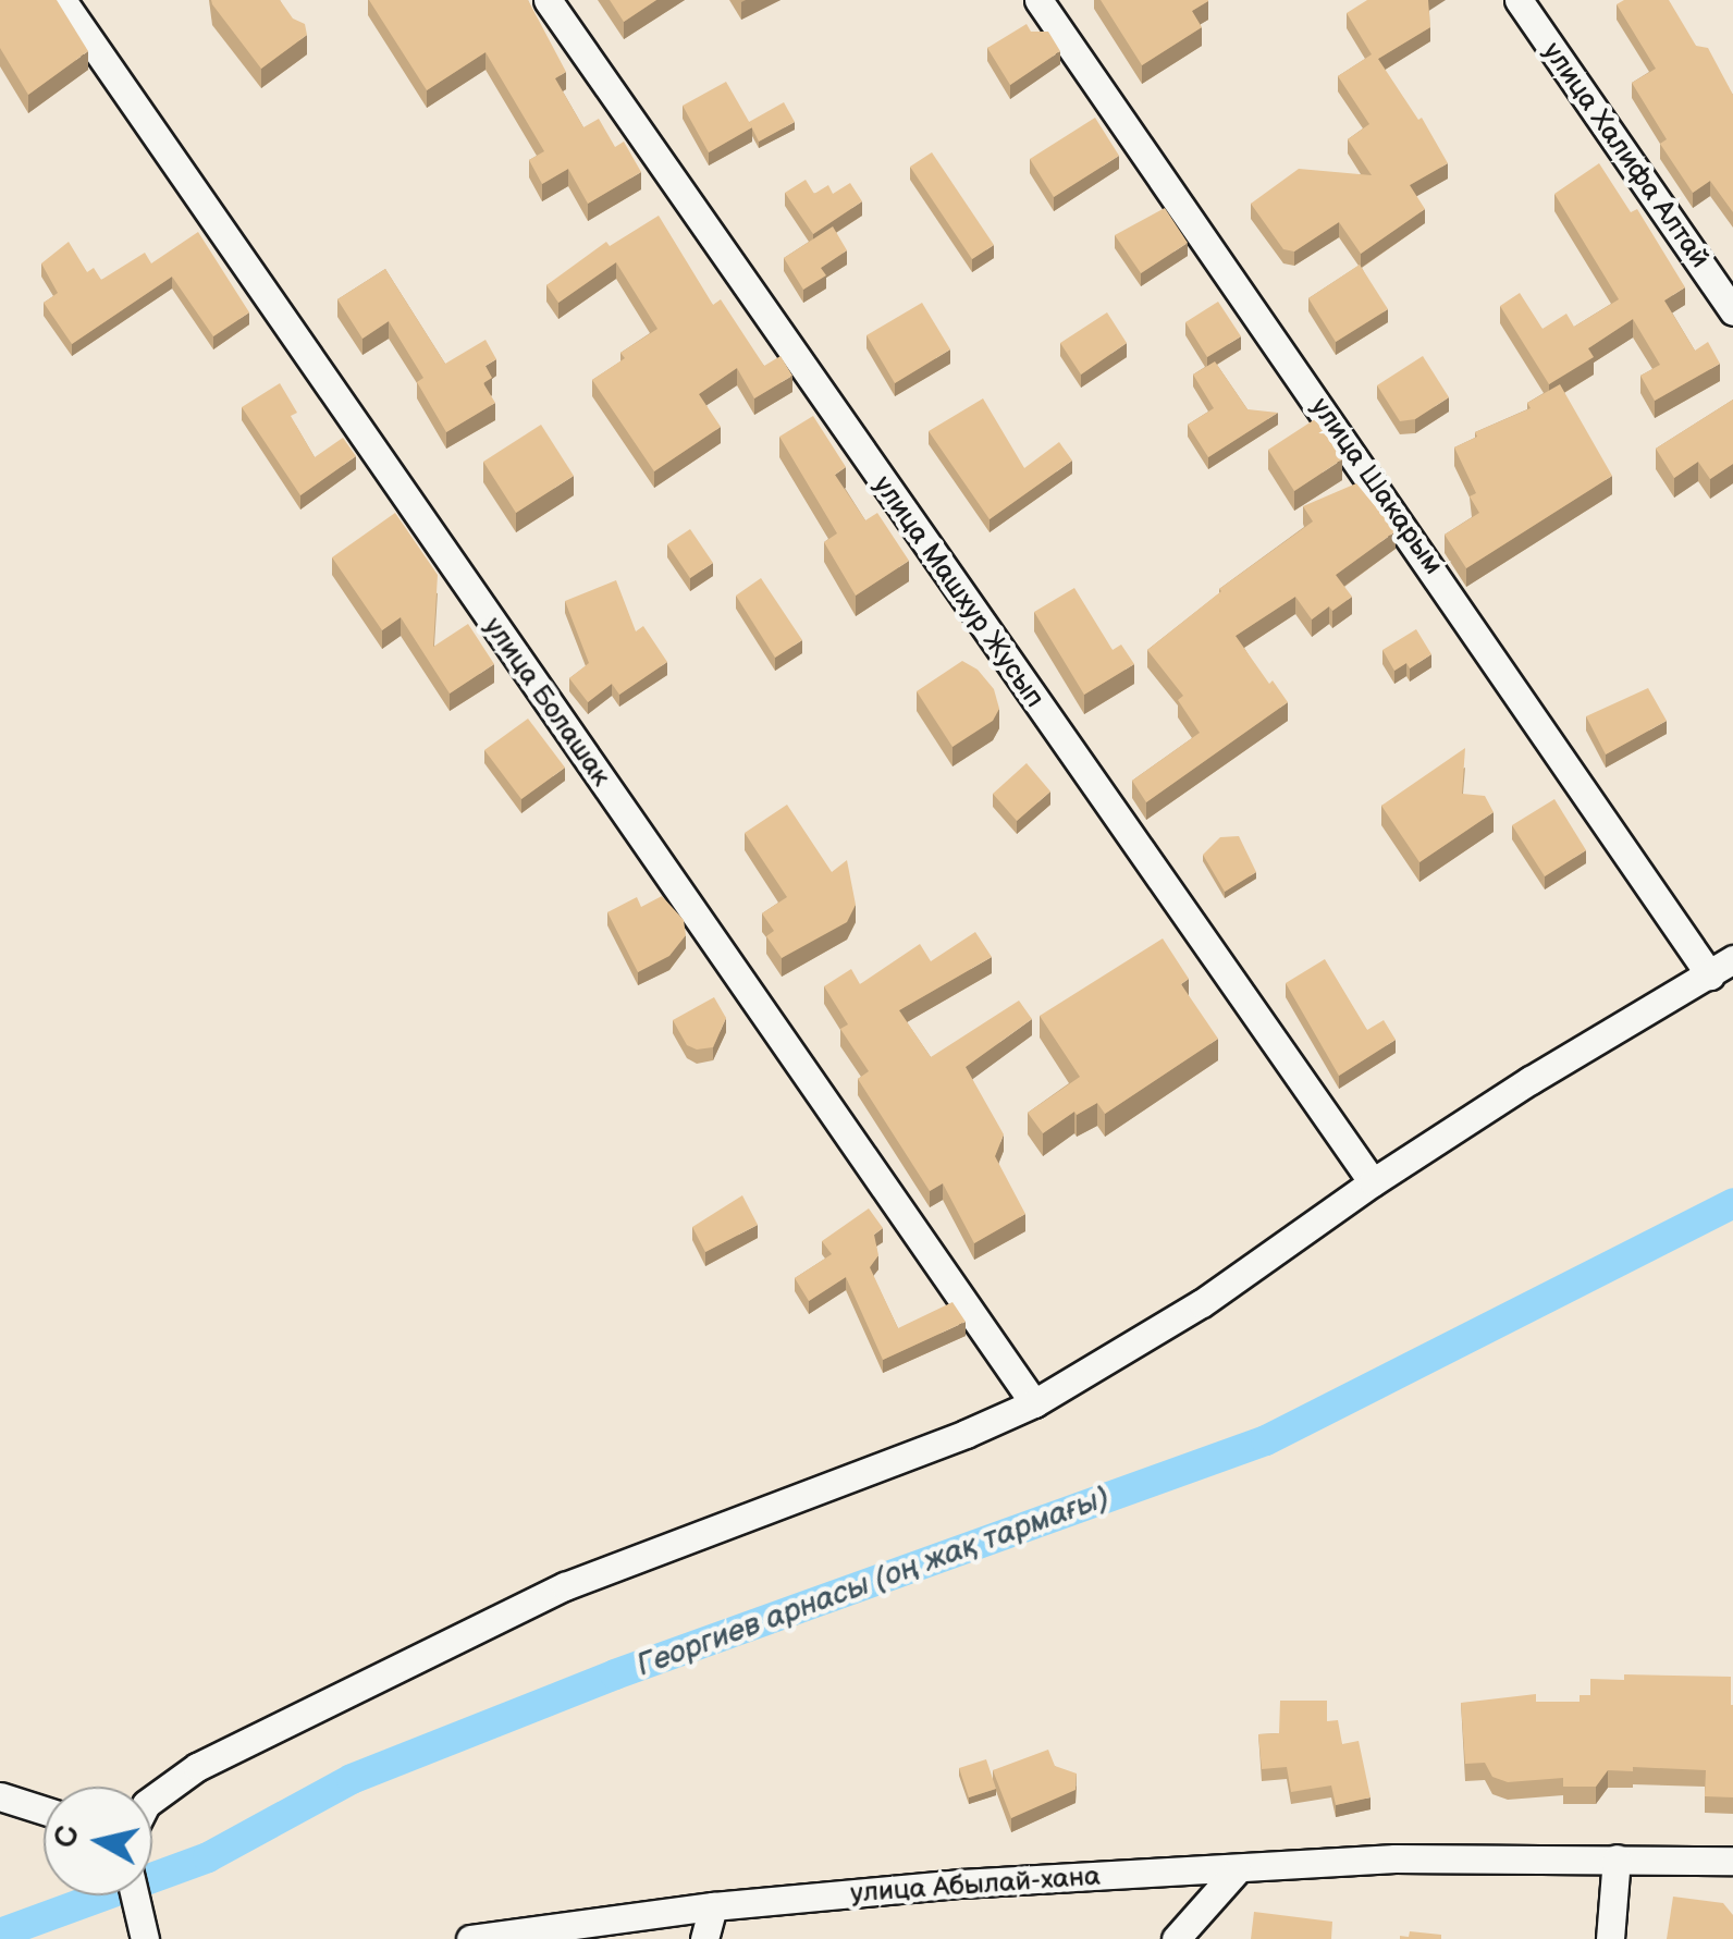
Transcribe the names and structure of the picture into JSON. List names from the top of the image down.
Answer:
{
  "streets": {
    "street": [
      "улица Халифа Алтай",
      "улица Шакарым",
      "улица Машхур Жусып",
      "улица Болашак",
      "улица Абылай-хана"
    ]
  },
  "water": ["Георгиев арнасы (оң жақ тармағы)"],
  "north": "left"
}
